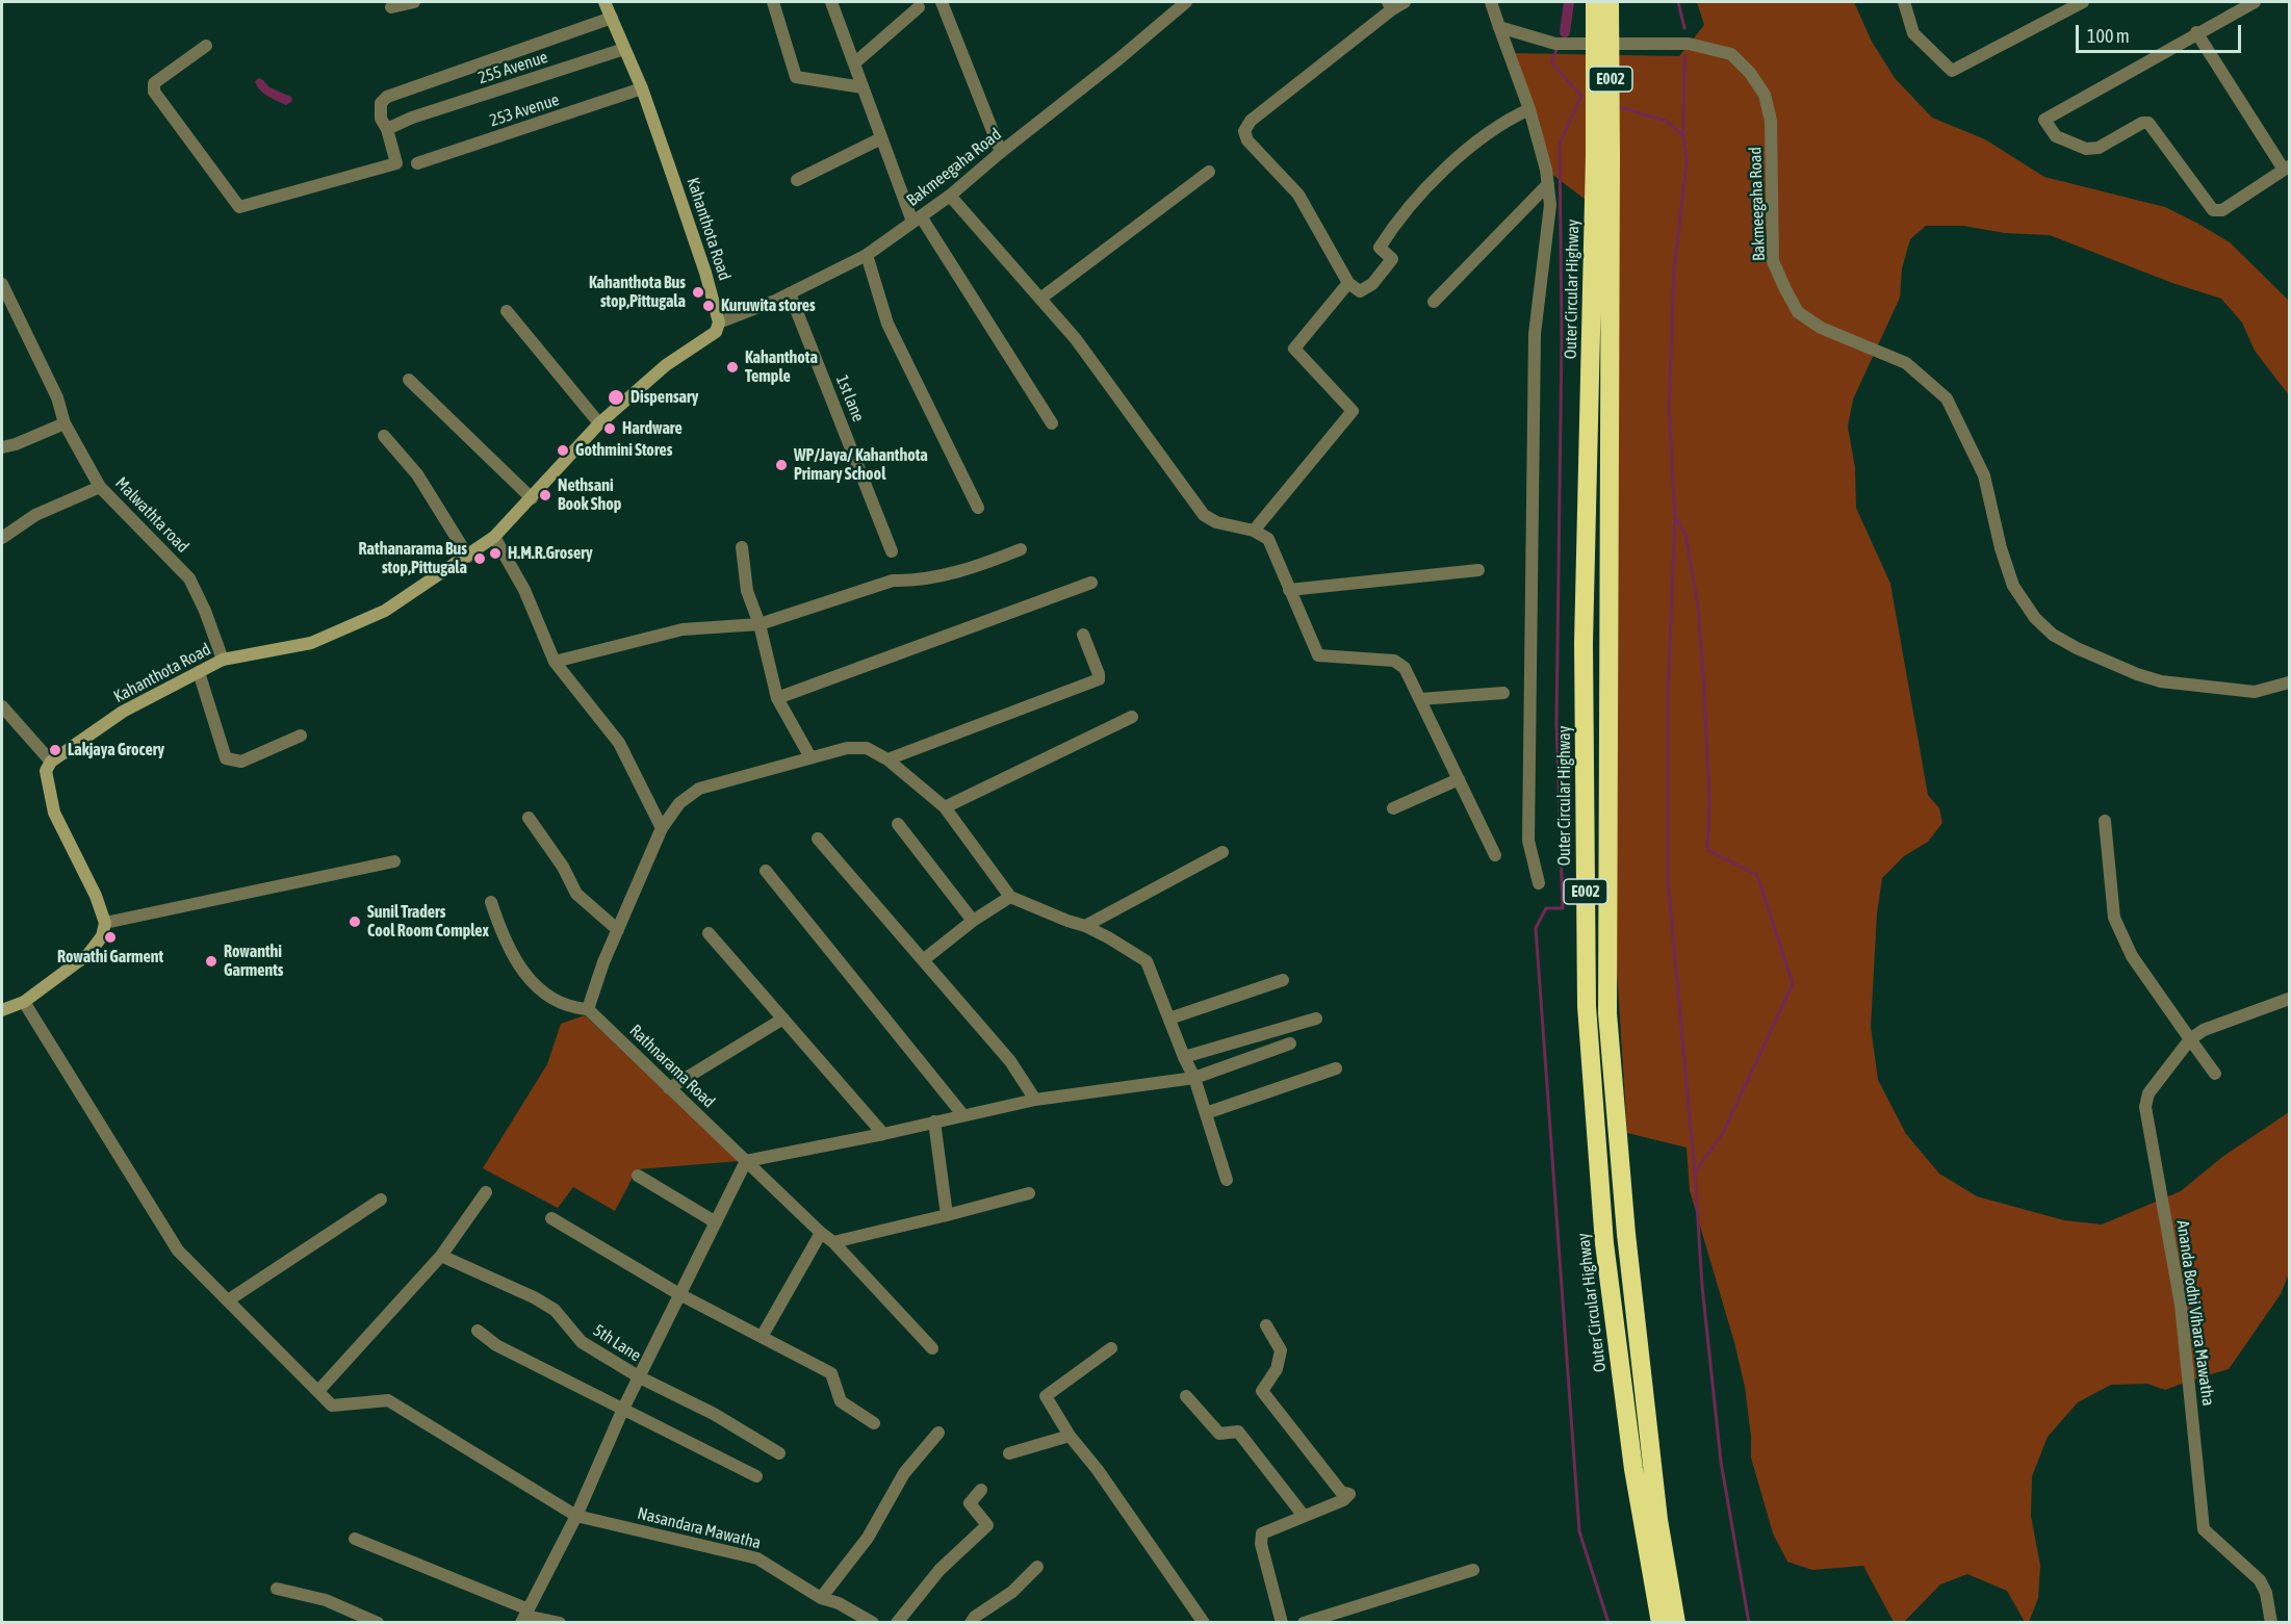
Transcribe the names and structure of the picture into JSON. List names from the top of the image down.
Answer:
{
  "streets": {
    "highway": ["E002", "Outer Circular Highway"],
    "main road": ["Kahanthota Road"],
    "street": [
      "255 Avenue",
      "253 Avenue",
      "Bakmeegaha Road",
      "1st lane",
      "Malwathta road",
      "Rathnarama Road",
      "Ananda Bodhi Vihara Mawatha",
      "5th Lane",
      "Nasandara Mawatha"
    ]
  },
  "crossings": [
    ["255 Avenue", "Kahanthota Road"],
    ["253 Avenue", "Kahanthota Road"],
    ["Bakmeegaha Road", "Kahanthota Road"],
    ["Bakmeegaha Road", "1st lane"],
    ["Kahanthota Road", "Malwathta road"]
  ],
  "places": [
    "Kahanthota Bus stop,Pittugala",
    "Kuruwita stores",
    "Kahanthota Temple",
    "Dispensary",
    "Hardware",
    "Gothmini Stores",
    "WP/Jaya/ Kahanthota Primary School",
    "Nethsani Book Shop",
    "H.M.R.Grosery",
    "Rathanarama Bus stop,Pittugala",
    "Lakjaya Grocery",
    "Sunil Traders Cool Room Complex",
    "Rowathi Garment",
    "Rowanthi Garments"
  ],
  "scale_bar": "100 m"
}
